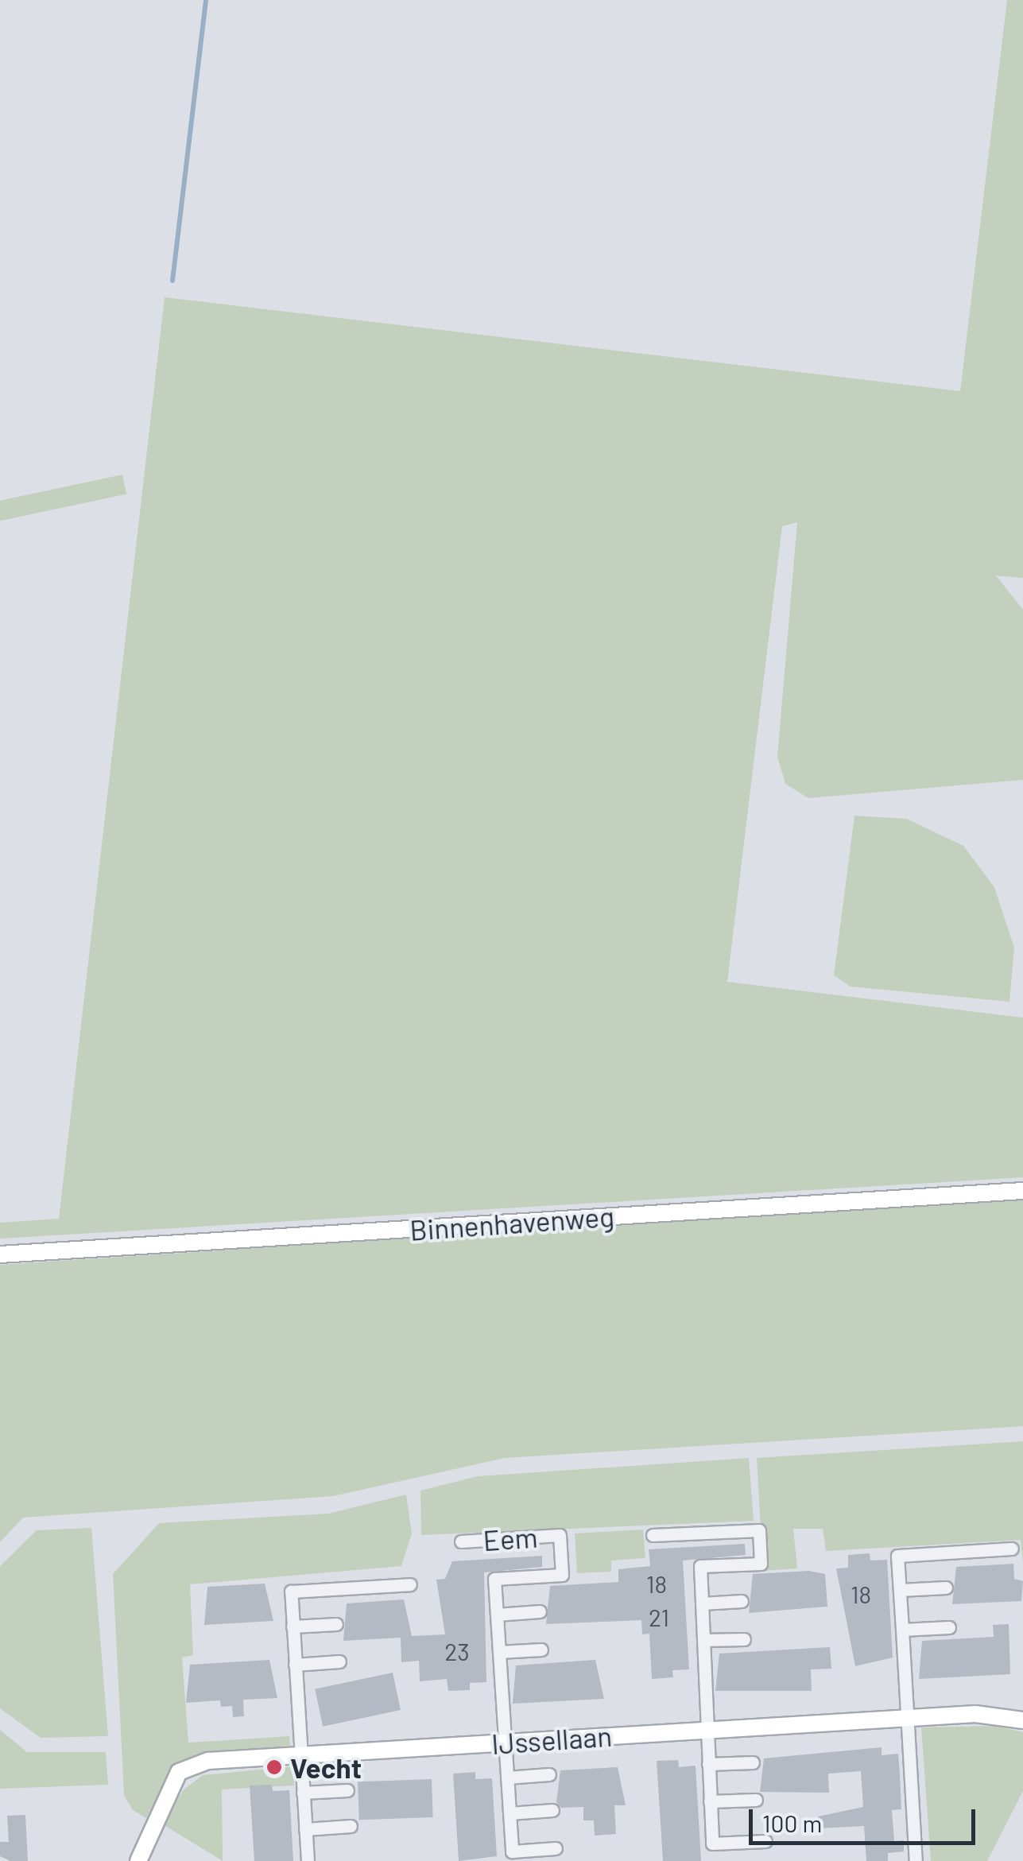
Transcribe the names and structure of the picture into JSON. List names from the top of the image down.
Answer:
{
  "streets": {
    "street": ["Binnenhavenweg", "Eem", "IJssellaan"]
  },
  "crossings": [
    ["Eem", "IJssellaan"]
  ],
  "places": ["Vecht"],
  "house_numbers": [
    "18",
    "18",
    "21",
    "23"
  ],
  "scale_bar": "100 m"
}
